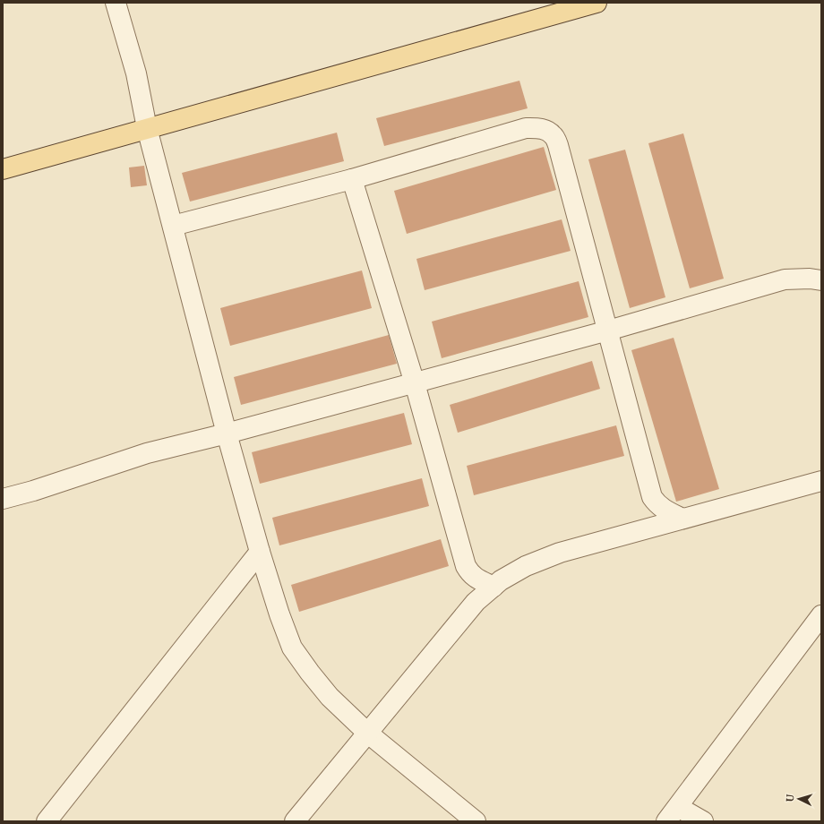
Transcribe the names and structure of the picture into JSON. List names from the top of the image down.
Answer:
{
  "north": "left"
}
